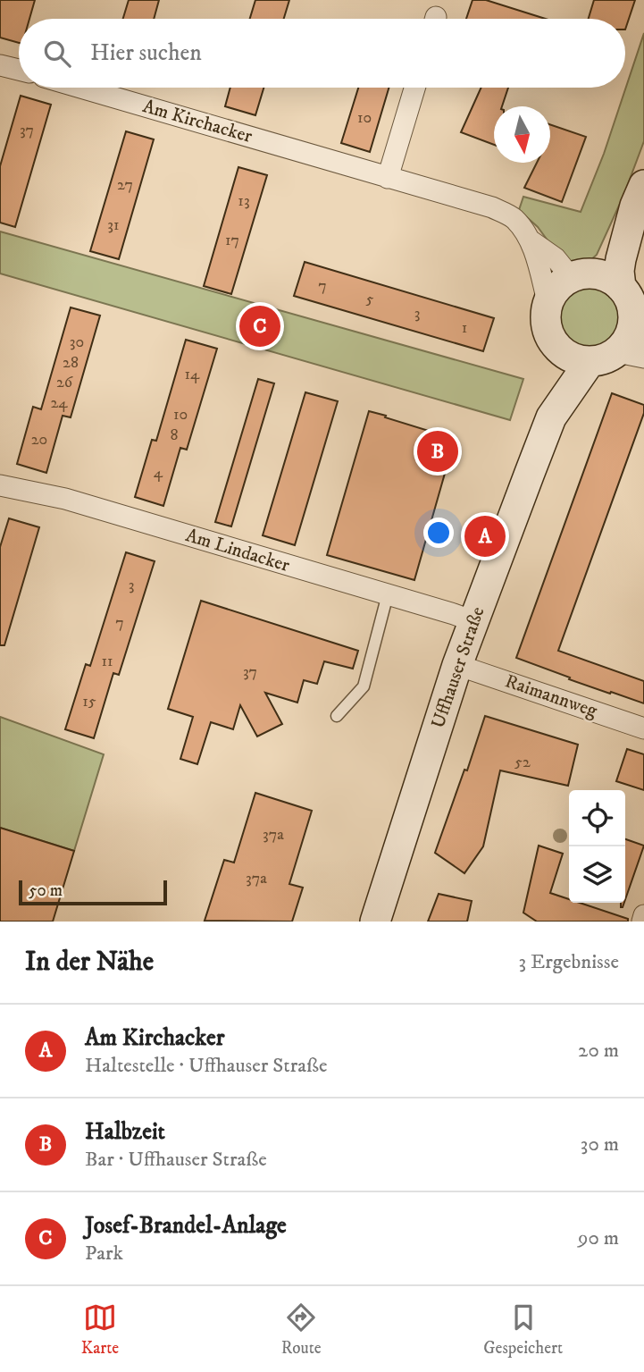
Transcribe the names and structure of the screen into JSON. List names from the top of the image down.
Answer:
{
  "streets": {
    "street": [
      "Am Kirchacker",
      "Am Lindacker",
      "Uffhauser Straße",
      "Raimannweg"
    ]
  },
  "crossings": [
    ["Am Kirchacker", "Uffhauser Straße"],
    ["Am Lindacker", "Uffhauser Straße"],
    ["Uffhauser Straße", "Raimannweg"]
  ],
  "house_numbers": [
    "10",
    "37",
    "27",
    "13",
    "31",
    "17",
    "7",
    "5",
    "3",
    "1",
    "30",
    "28",
    "14",
    "26",
    "24",
    "10",
    "8",
    "20",
    "4",
    "3",
    "7",
    "11",
    "37",
    "15",
    "52",
    "37a",
    "37a"
  ],
  "scale_bar": "50 m",
  "north": "bottom",
  "page": {
    "search": "Hier suchen",
    "pins": ["C", "B", "A"],
    "scale": "50 m",
    "heading": ["In der Nähe", "3 Ergebnisse"],
    "list": [
      {
        "mark": "A",
        "name": "Am Kirchacker",
        "note": "Haltestelle · Uffhauser Straße",
        "value": "20 m"
      },
      {
        "mark": "B",
        "name": "Halbzeit",
        "note": "Bar · Uffhauser Straße",
        "value": "30 m"
      },
      {
        "mark": "C",
        "name": "Josef-Brandel-Anlage",
        "note": "Park",
        "value": "90 m"
      }
    ],
    "nav": ["Karte", "Route", "Gespeichert"]
  }
}
